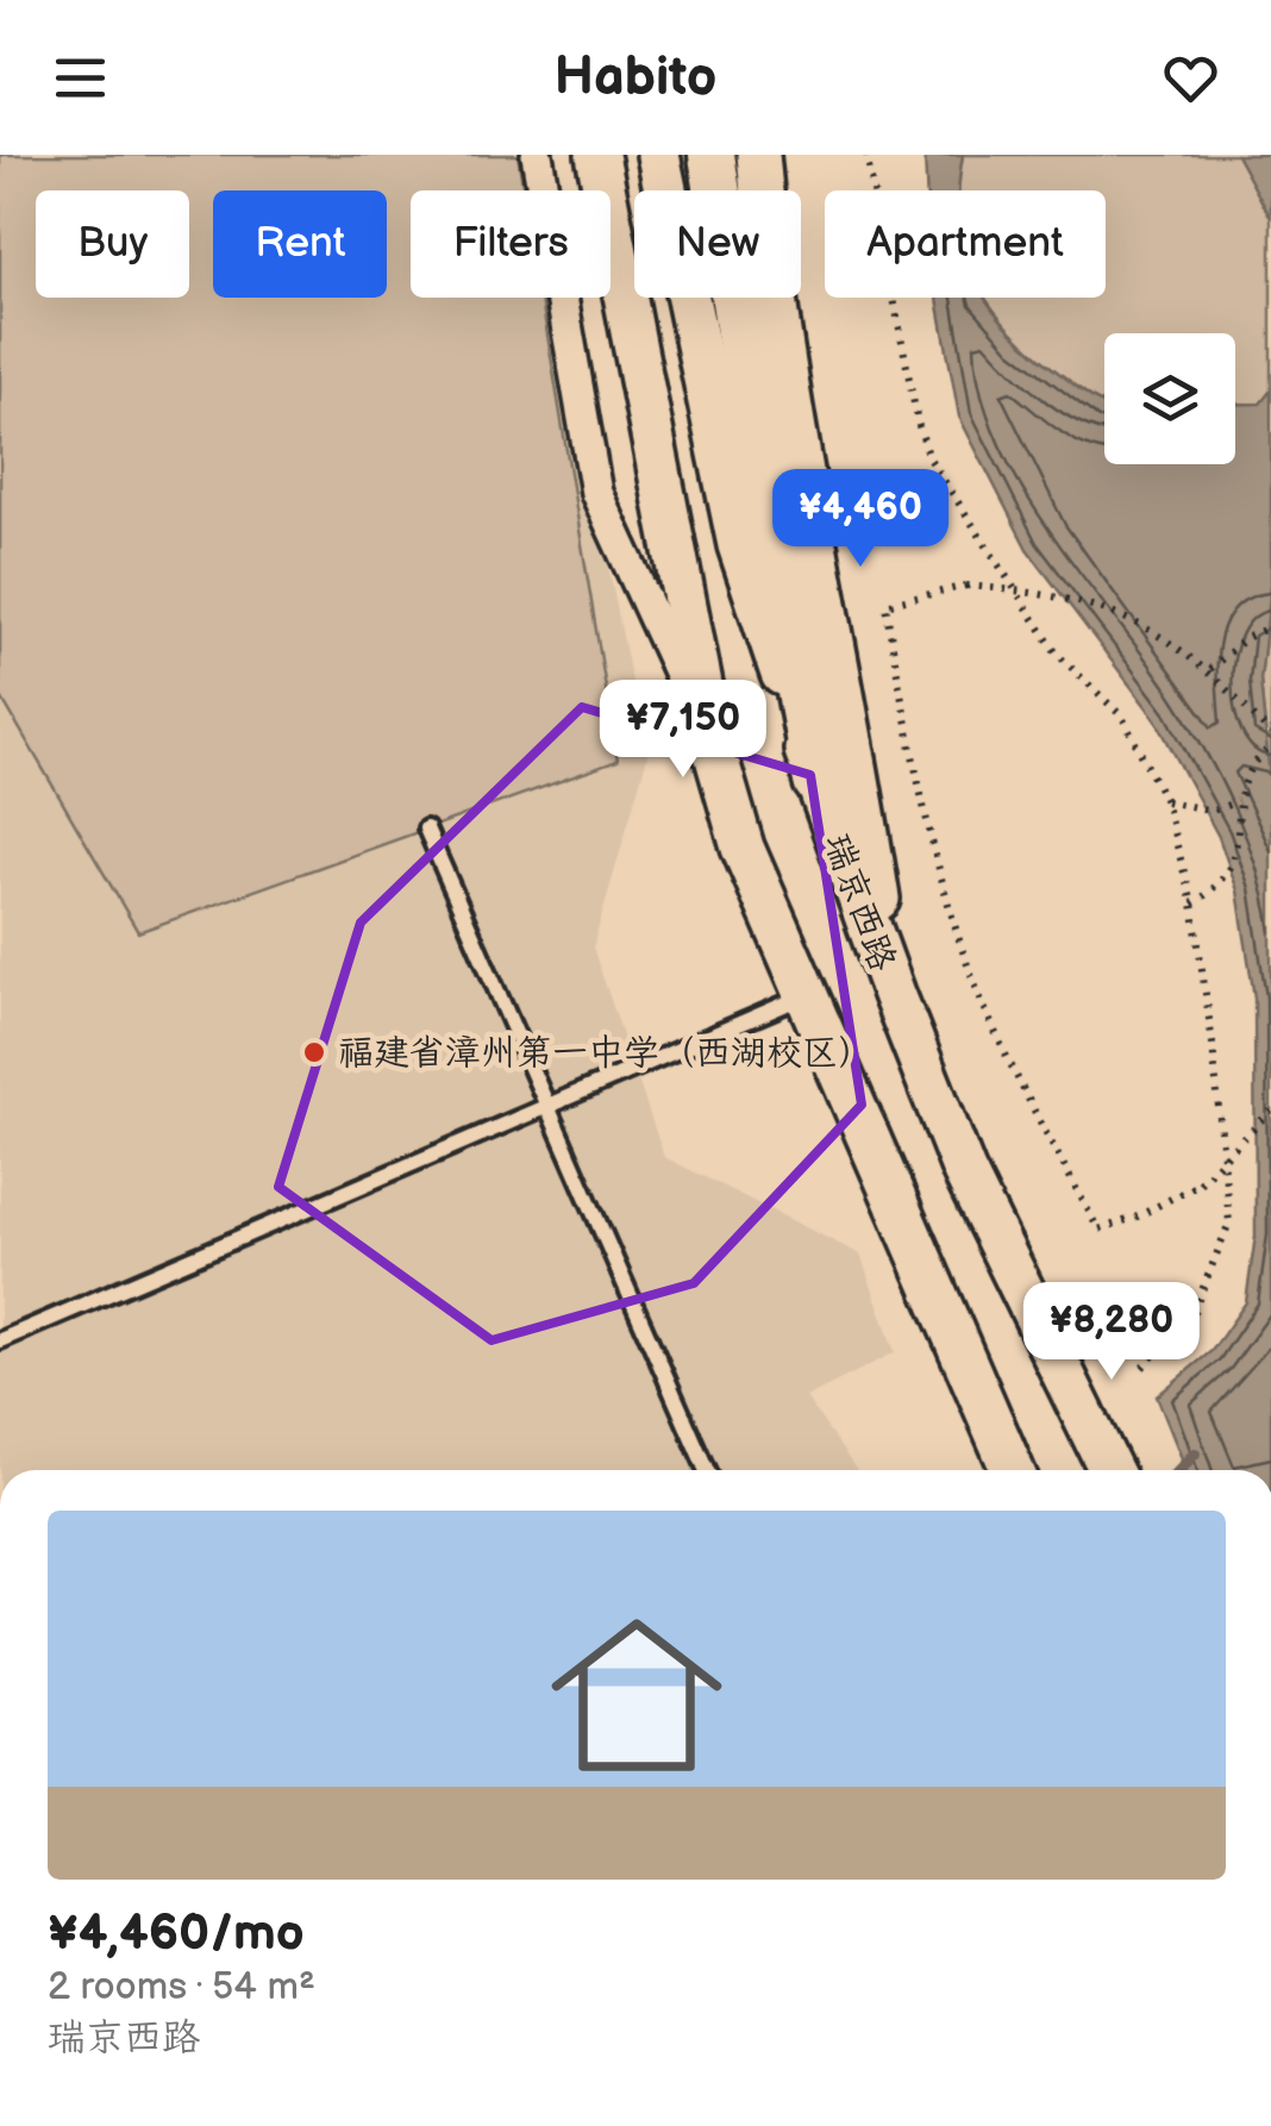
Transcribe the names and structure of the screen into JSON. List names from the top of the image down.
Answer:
{
  "streets": {
    "street": ["瑞京西路"]
  },
  "places": ["福建省漳州第一中学（西湖校区）"],
  "page": {
    "header": "Habito",
    "chip": [
      "Buy",
      "Rent",
      "Filters",
      "New",
      "Apartment"
    ],
    "price": ["¥4,460", "¥7,150", "¥8,280"],
    "list": [
      {
        "name": "¥4,460/mo",
        "note": "2 rooms · 54 m² · 瑞京西路"
      }
    ]
  }
}
